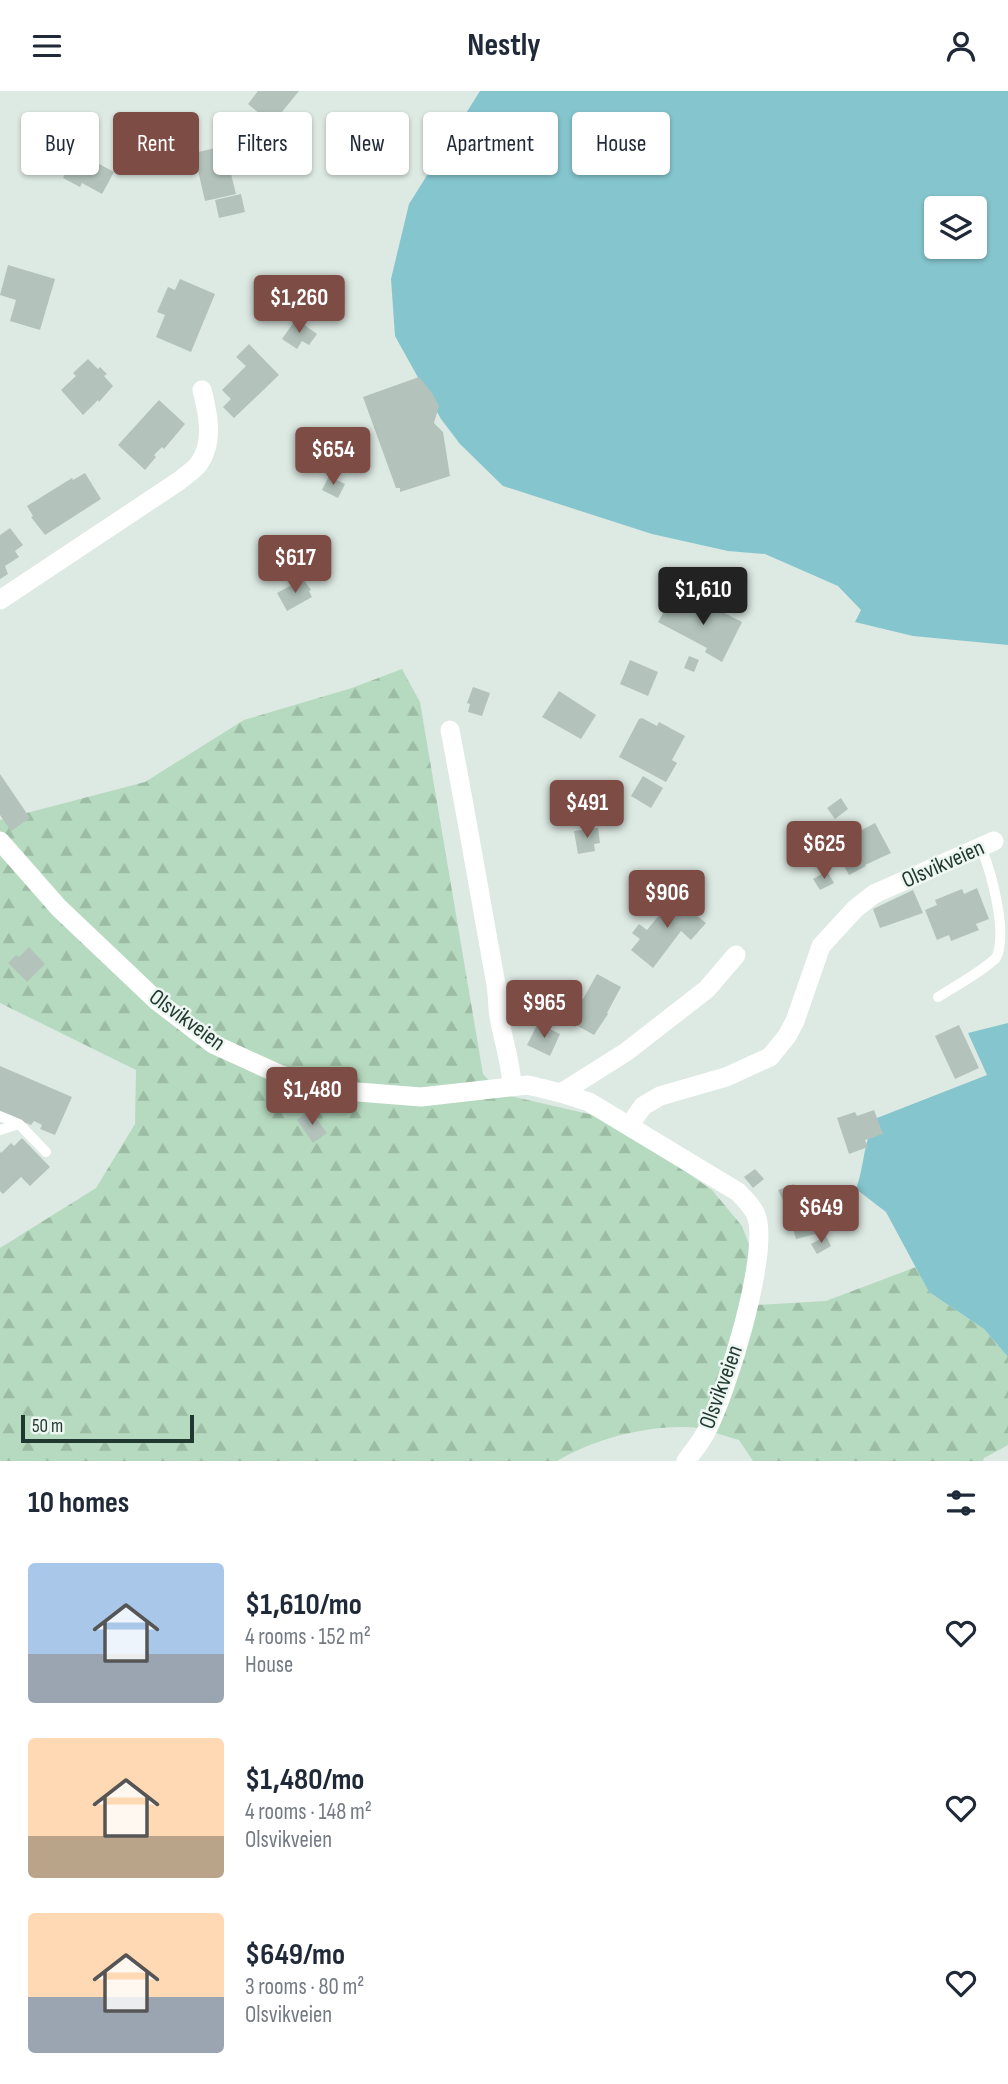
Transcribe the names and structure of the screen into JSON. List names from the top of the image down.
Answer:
{
  "streets": {
    "street": ["Olsvikveien"]
  },
  "scale_bar": "50 m",
  "page": {
    "header": "Nestly",
    "chip": [
      "Buy",
      "Rent",
      "Filters",
      "New",
      "Apartment",
      "House"
    ],
    "price": [
      "$1,260",
      "$654",
      "$617",
      "$1,610",
      "$491",
      "$625",
      "$906",
      "$965",
      "$1,480",
      "$649"
    ],
    "scale": "50 m",
    "heading": "10 homes",
    "list": [
      {
        "name": "$1,610/mo",
        "note": "4 rooms · 152 m² · House"
      },
      {
        "name": "$1,480/mo",
        "note": "4 rooms · 148 m² · Olsvikveien"
      },
      {
        "name": "$649/mo",
        "note": "3 rooms · 80 m² · Olsvikveien"
      }
    ]
  }
}
